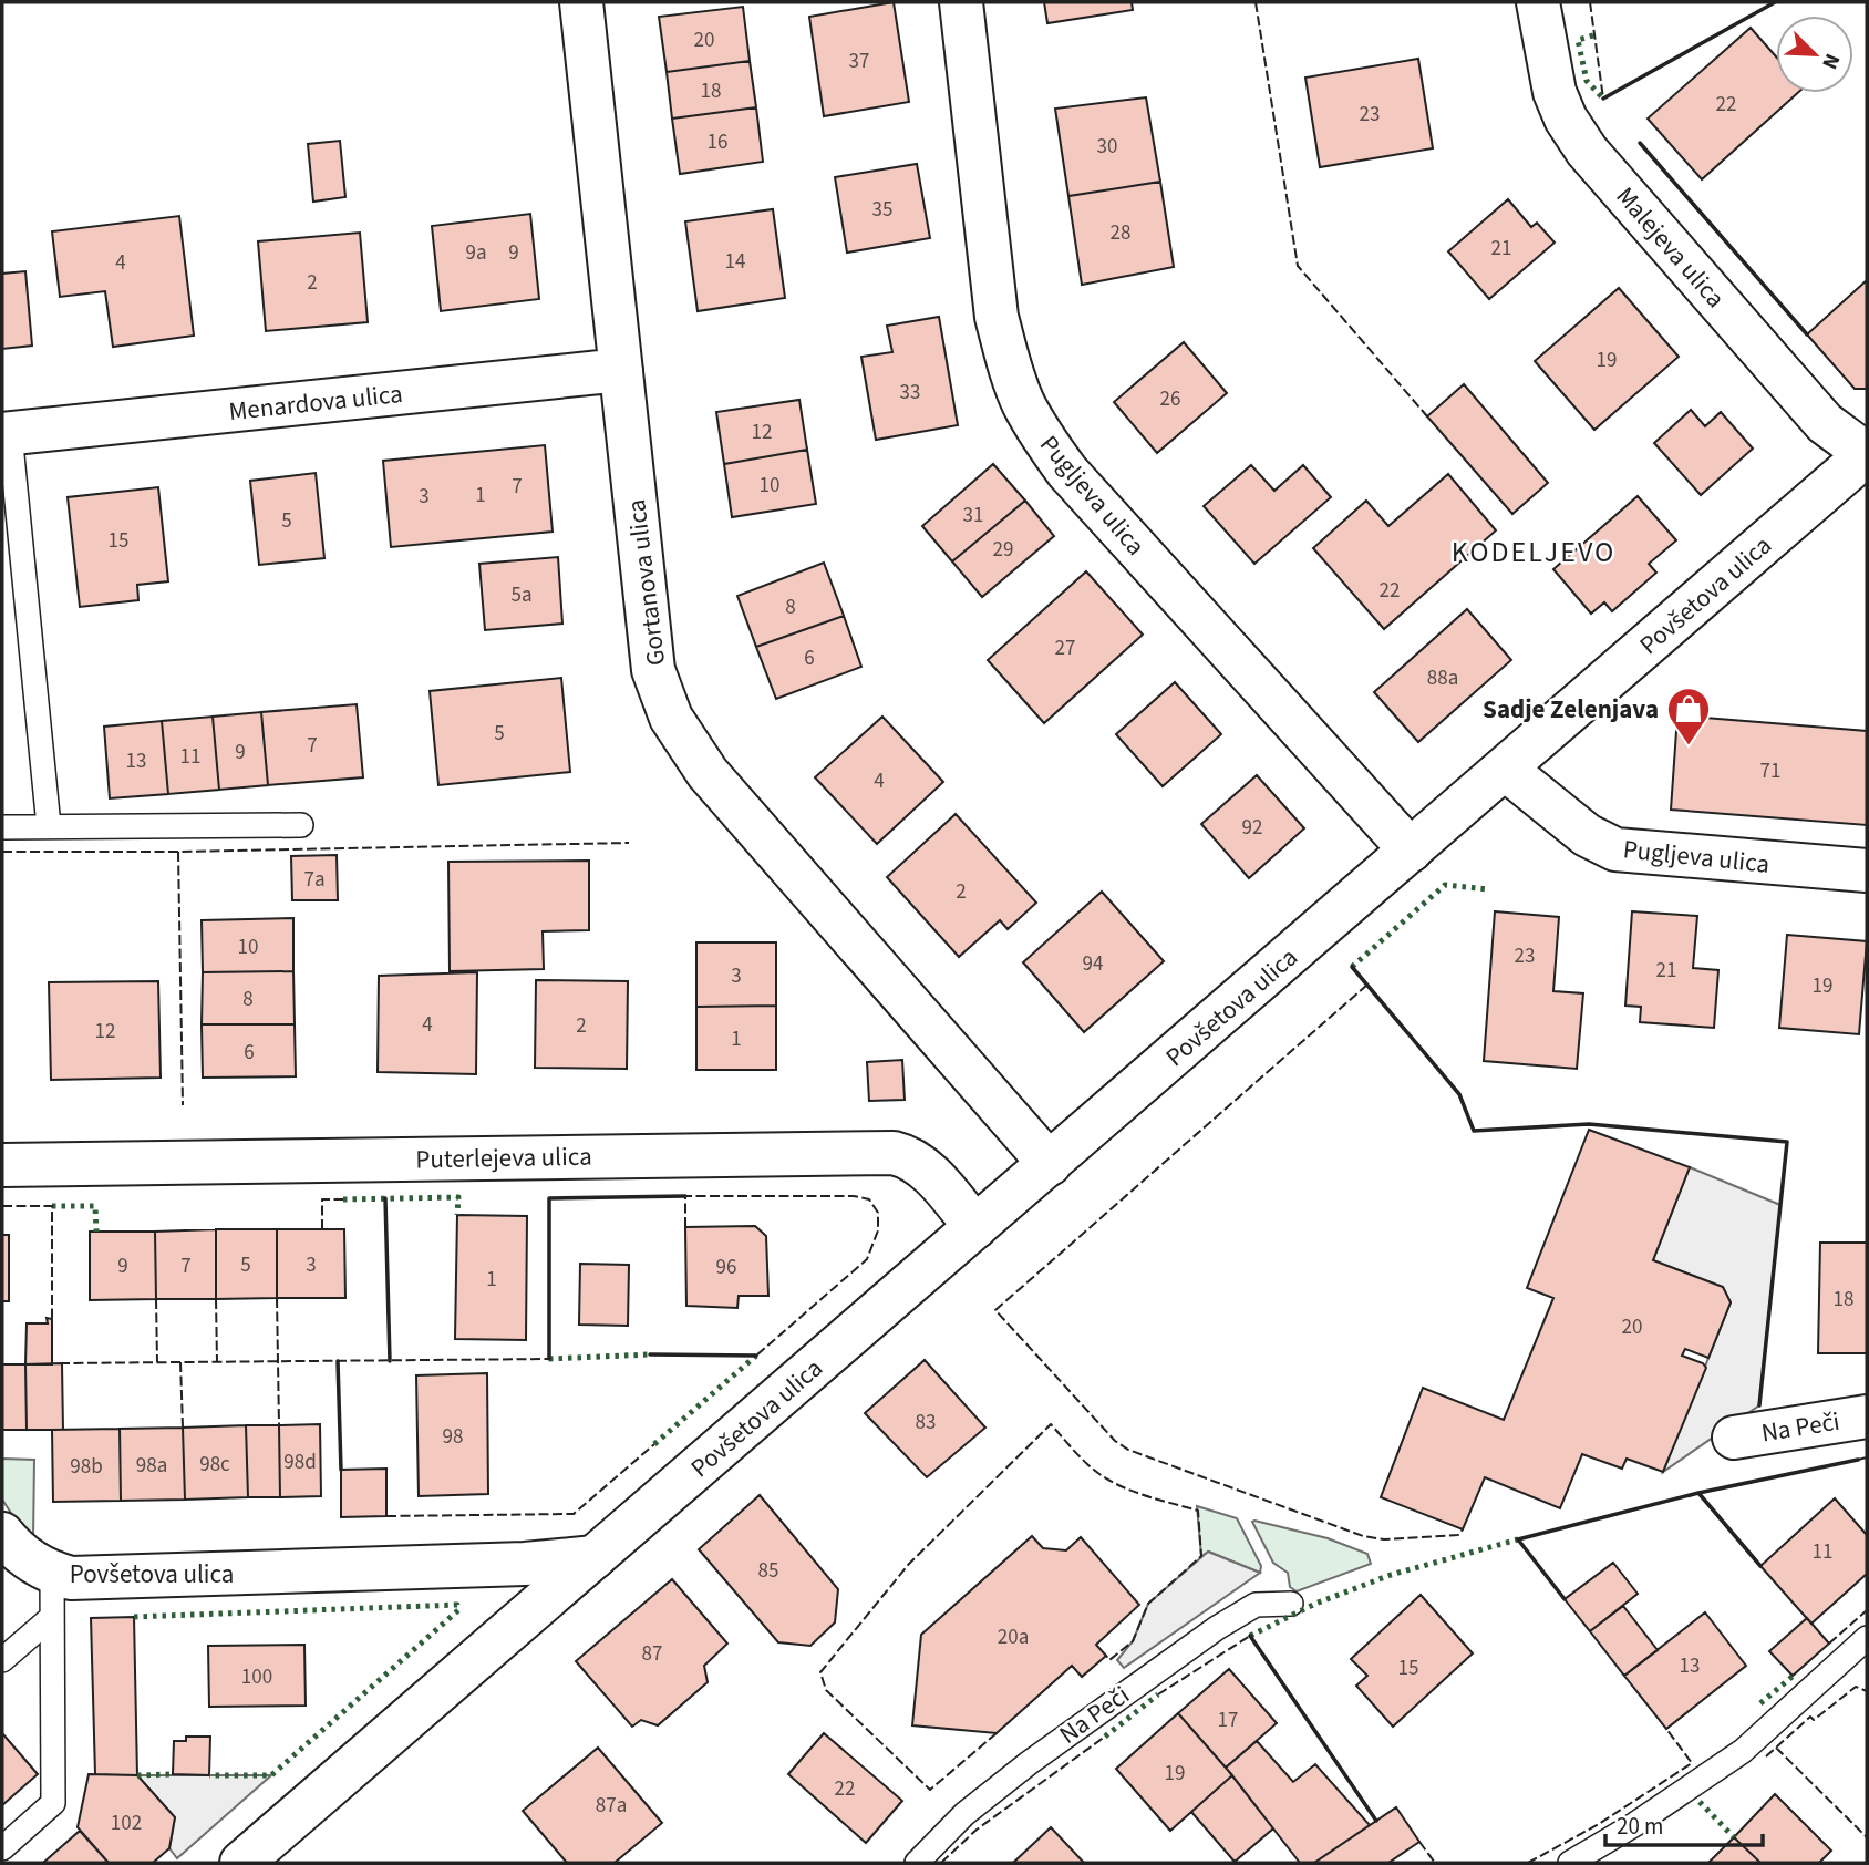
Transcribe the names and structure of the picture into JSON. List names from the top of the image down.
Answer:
{
  "streets": {
    "street": [
      "Malejeva ulica",
      "Menardova ulica",
      "Pugljeva ulica",
      "Gortanova ulica",
      "Povšetova ulica",
      "Puterlejeva ulica",
      "Na Peči"
    ]
  },
  "crossings": [
    ["Malejeva ulica", "Povšetova ulica"],
    ["Menardova ulica", "Gortanova ulica"],
    ["Pugljeva ulica", "Povšetova ulica"],
    ["Gortanova ulica", "Povšetova ulica"],
    ["Povšetova ulica", "Puterlejeva ulica"]
  ],
  "districts": ["KODELJEVO"],
  "places": {
    "shop": ["Sadje Zelenjava"]
  },
  "house_numbers": [
    "20",
    "37",
    "18",
    "22",
    "23",
    "16",
    "30",
    "35",
    "28",
    "21",
    "9a",
    "9",
    "14",
    "4",
    "2",
    "19",
    "33",
    "26",
    "12",
    "10",
    "7",
    "1",
    "3",
    "31",
    "5",
    "15",
    "29",
    "22",
    "5a",
    "8",
    "27",
    "6",
    "88a",
    "5",
    "7",
    "9",
    "11",
    "13",
    "71",
    "4",
    "92",
    "7a",
    "2",
    "10",
    "23",
    "94",
    "21",
    "3",
    "19",
    "8",
    "4",
    "2",
    "12",
    "1",
    "6",
    "5",
    "3",
    "9",
    "7",
    "96",
    "1",
    "18",
    "20",
    "83",
    "98",
    "98d",
    "98c",
    "98a",
    "98b",
    "11",
    "85",
    "20a",
    "87",
    "13",
    "15",
    "100",
    "17",
    "19",
    "22",
    "87a",
    "102"
  ],
  "scale_bar": "20 m",
  "north": "bottom right"
}
